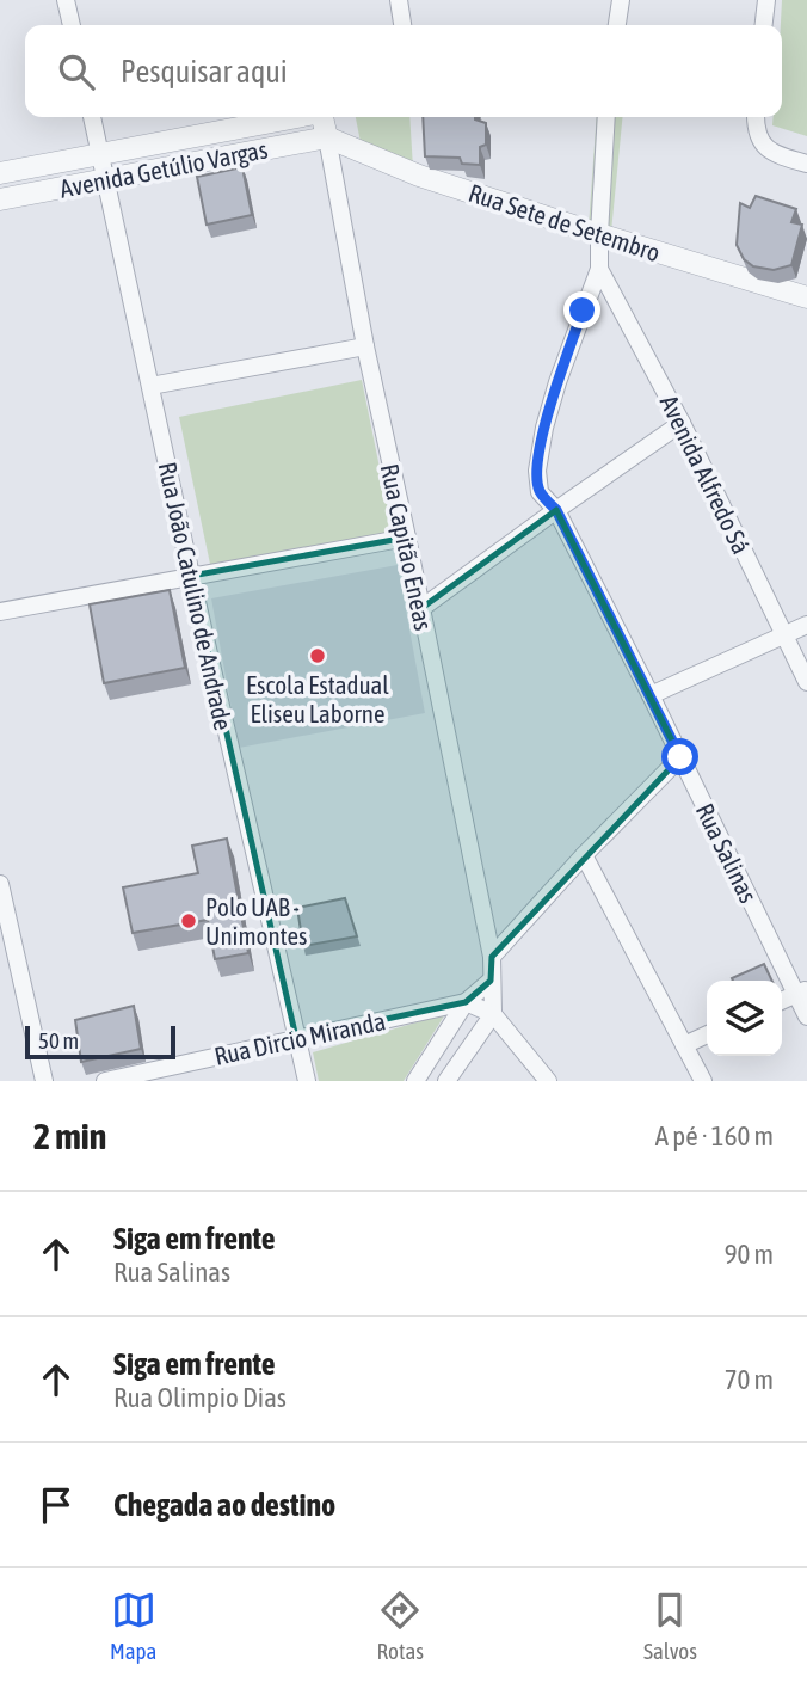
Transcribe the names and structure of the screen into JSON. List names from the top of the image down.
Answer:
{
  "streets": {
    "street": [
      "Avenida Getúlio Vargas",
      "Rua Sete de Setembro",
      "Avenida Alfredo Sá",
      "Rua Capitão Eneas",
      "Rua João Catulino de Andrade",
      "Rua Salinas",
      "Rua Dircio Miranda"
    ]
  },
  "crossings": [
    ["Avenida Getúlio Vargas", "Rua Sete de Setembro"],
    ["Avenida Getúlio Vargas", "Rua Capitão Eneas"],
    ["Avenida Getúlio Vargas", "Rua João Catulino de Andrade"],
    ["Rua Sete de Setembro", "Rua Capitão Eneas"],
    ["Avenida Alfredo Sá", "Rua Salinas"],
    ["Rua João Catulino de Andrade", "Rua Dircio Miranda"]
  ],
  "places": ["Escola Estadual Eliseu Laborne", "Polo UAB - Unimontes"],
  "scale_bar": "50 m",
  "page": {
    "search": "Pesquisar aqui",
    "scale": "50 m",
    "heading": ["2 min", "A pé · 160 m"],
    "list": [
      ["Siga em frente", "Rua Salinas", "90 m"],
      ["Siga em frente", "Rua Olimpio Dias", "70 m"],
      "Chegada ao destino"
    ],
    "nav": ["Mapa", "Rotas", "Salvos"]
  }
}
